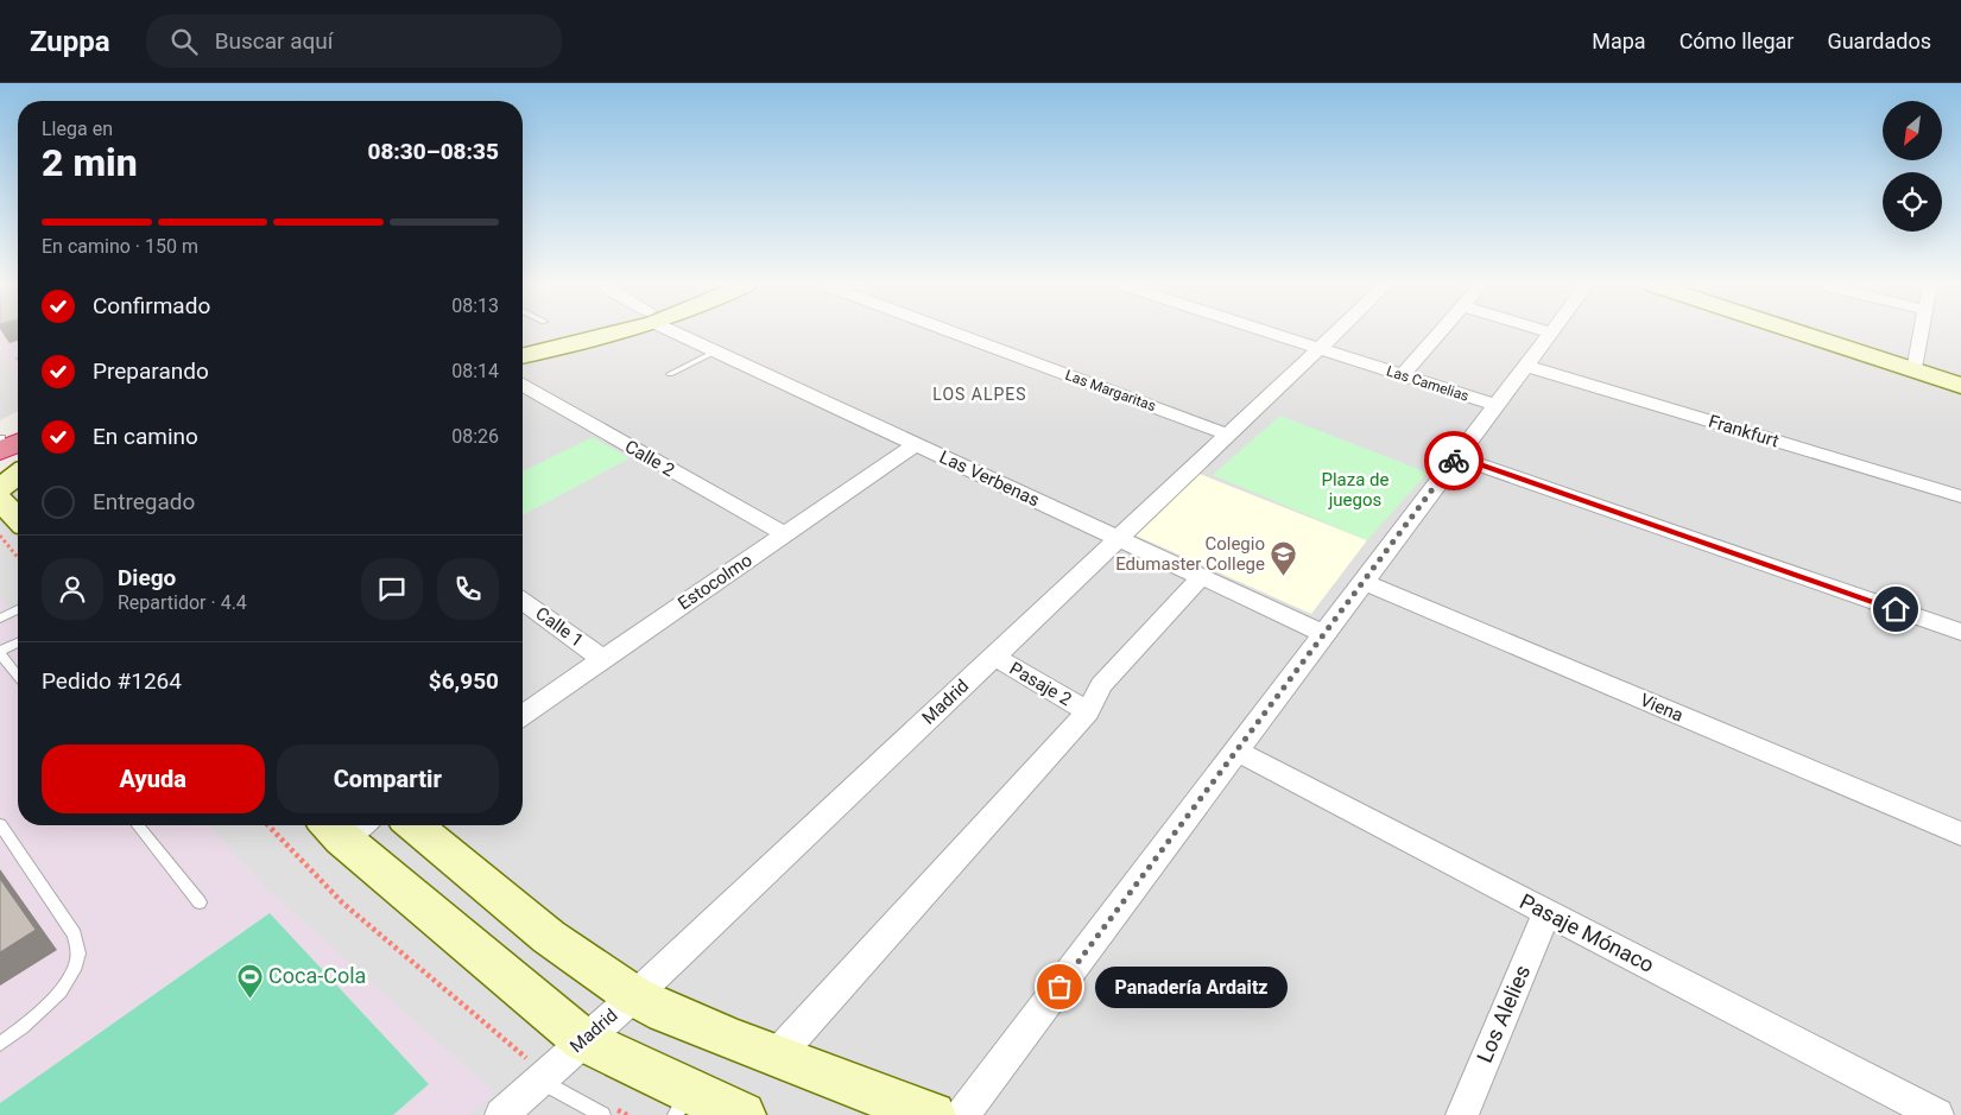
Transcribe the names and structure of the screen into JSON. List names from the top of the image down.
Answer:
{
  "streets": {
    "street": [
      "Las Camelias",
      "Las Margaritas",
      "Frankfurt",
      "Calle 2",
      "Las Verbenas",
      "Estocolmo",
      "Calle 1",
      "Pasaje 2",
      "Madrid",
      "Viena",
      "Pasaje Mónaco",
      "Los Alelies"
    ]
  },
  "crossings": [
    ["Las Camelias", "Madrid"],
    ["Las Margaritas", "Madrid"],
    ["Calle 2", "Estocolmo"],
    ["Las Verbenas", "Estocolmo"],
    ["Las Verbenas", "Madrid"],
    ["Estocolmo", "Calle 1"],
    ["Pasaje 2", "Madrid"],
    ["Pasaje Mónaco", "Los Alelies"]
  ],
  "districts": ["LOS ALPES"],
  "parks": ["Plaza de juegos"],
  "places": {
    "school or university": ["Colegio Edumaster College"],
    "other": ["Panadería Ardaitz"],
    "sports": ["Coca-Cola"]
  },
  "north": "bottom left",
  "page": {
    "header": "Zuppa",
    "search": "Buscar aquí",
    "nav": ["Mapa", "Cómo llegar", "Guardados"],
    "heading": ["2 min", "Llega en", "08:30–08:35"],
    "panel": [
      "Diego",
      "Repartidor · 4.4",
      "Pedido #1264",
      "$6,950"
    ],
    "bar": "En camino · 150 m",
    "list": [
      ["Confirmado", "08:13"],
      ["Preparando", "08:14"],
      ["En camino", "08:26"],
      "Entregado"
    ],
    "buttons": ["Ayuda", "Compartir"],
    "bubble": "Panadería Ardaitz"
  }
}
